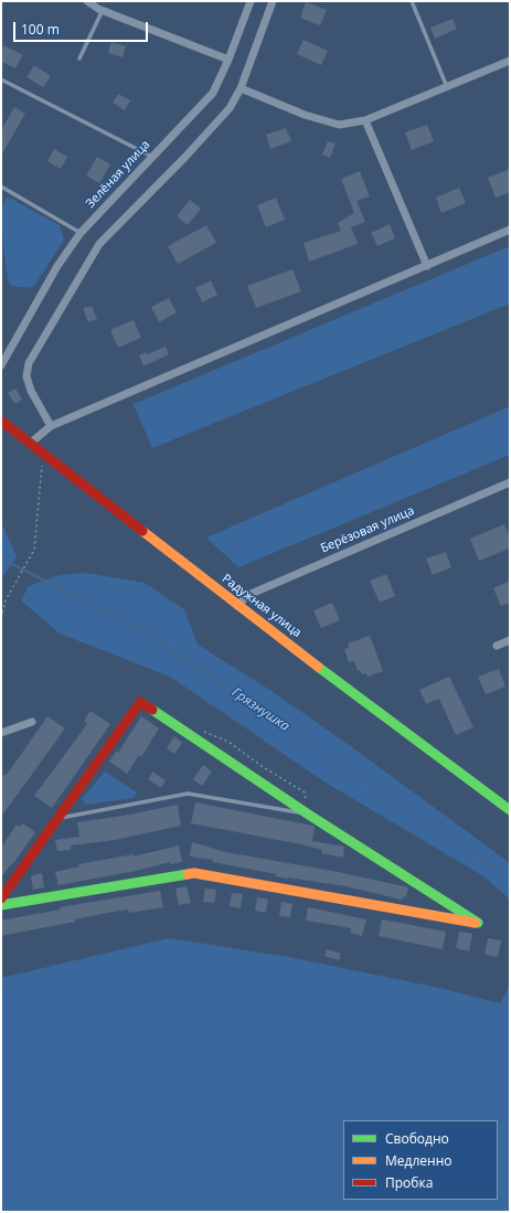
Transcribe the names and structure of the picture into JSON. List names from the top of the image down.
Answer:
{
  "streets": {
    "street": ["Зелёная улица", "Берёзовая улица", "Радужная улица"]
  },
  "crossings": [
    ["Берёзовая улица", "Радужная улица"]
  ],
  "water": ["Грязнушка"],
  "legend": ["Свободно", "Медленно", "Пробка"],
  "scale_bar": "100 m"
}
